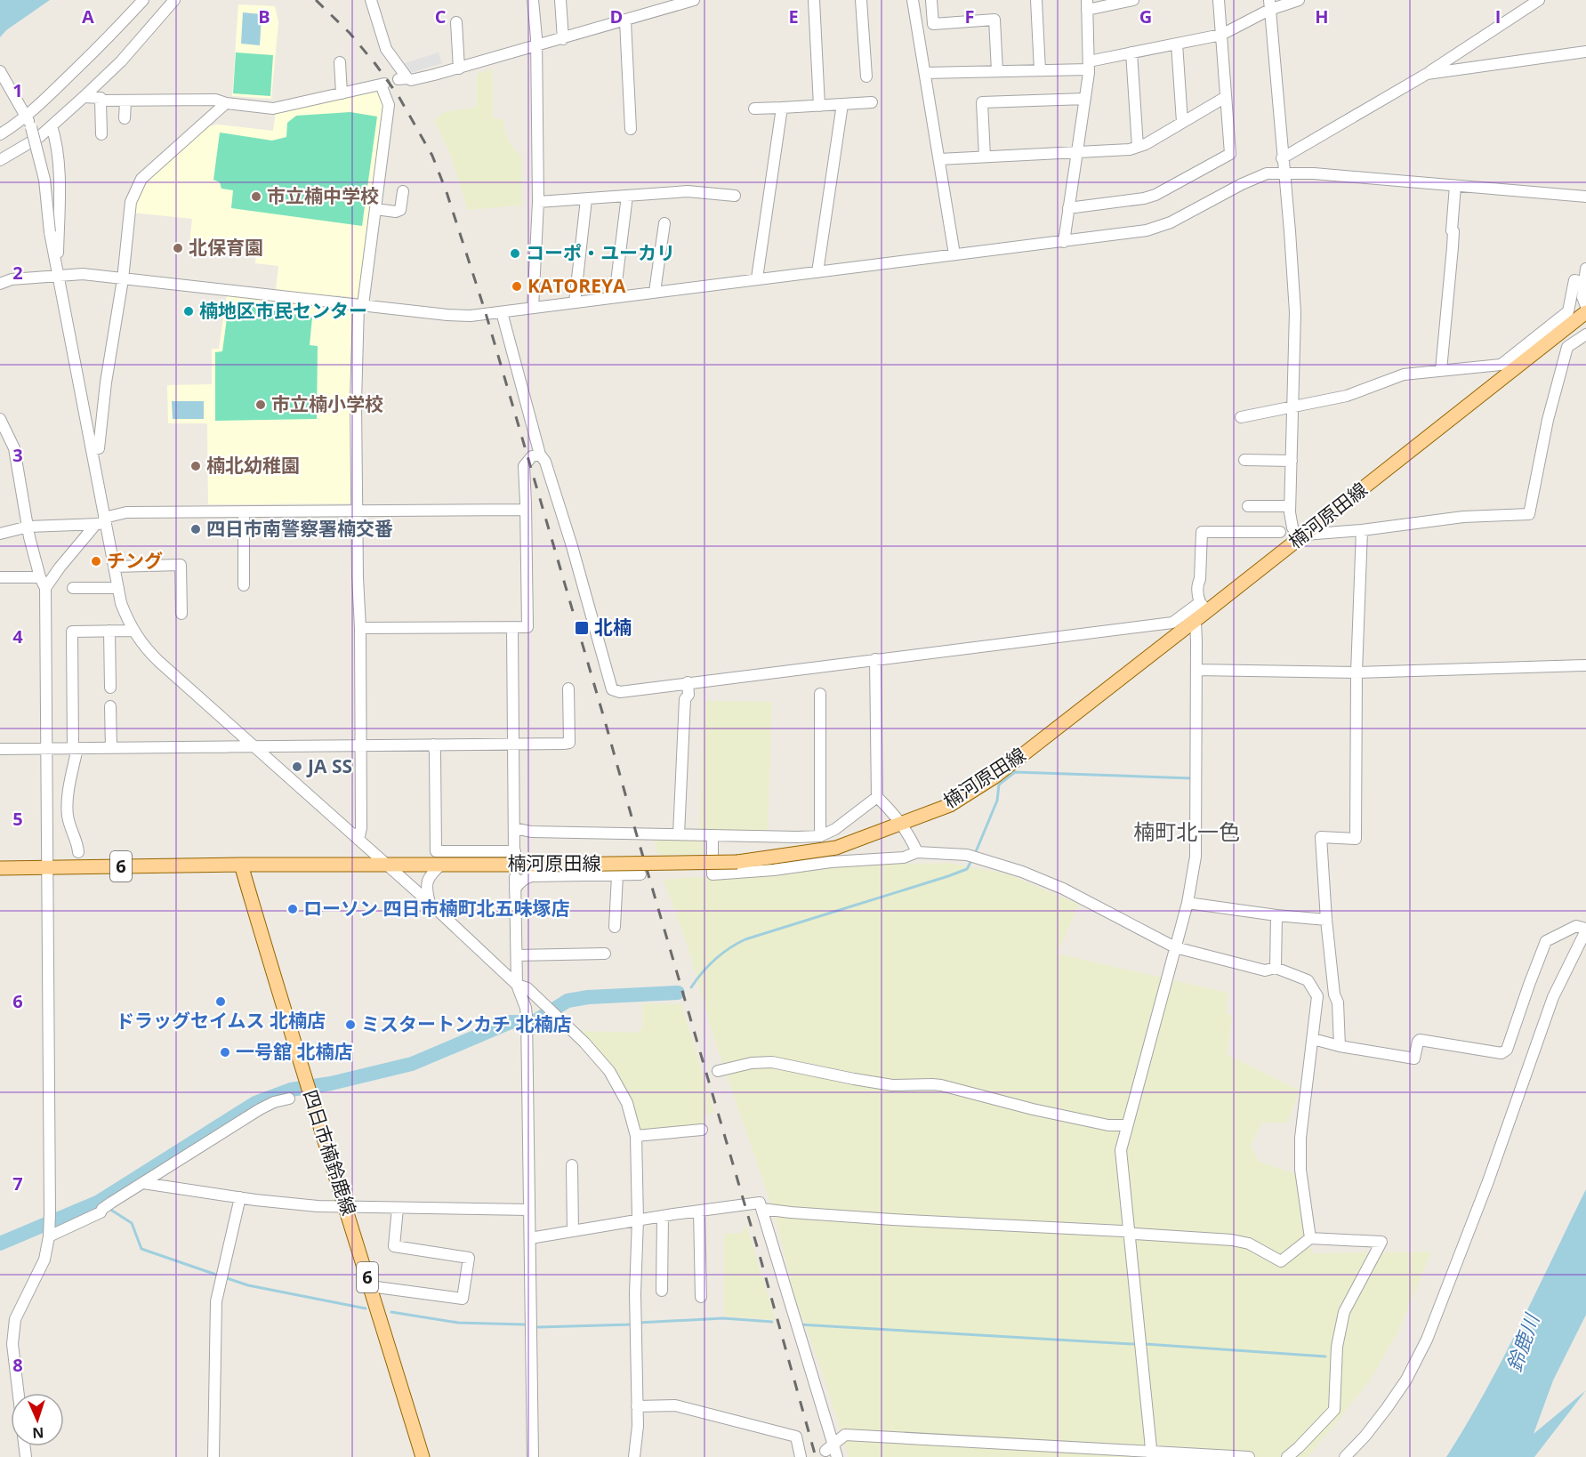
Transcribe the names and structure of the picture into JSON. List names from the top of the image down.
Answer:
{
  "streets": {
    "main road": ["楠河原田線", "6", "四日市楠鈴鹿線"]
  },
  "crossings": [
    ["楠河原田線", "6"],
    ["楠河原田線", "四日市楠鈴鹿線"],
    ["6", "四日市楠鈴鹿線"]
  ],
  "districts": ["楠町北一色"],
  "water": ["鈴鹿川"],
  "places": {
    "other": [
      "市立楠中学校",
      "北保育園",
      "コーポ・ユーカリ",
      "KATOREYA",
      "楠地区市民センター",
      "市立楠小学校",
      "楠北幼稚園",
      "四日市南警察署楠交番",
      "チング",
      "JA SS",
      "ローソン 四日市楠町北五味塚店",
      "ドラッグセイムス 北楠店",
      "ミスタートンカチ 北楠店",
      "一号舘 北楠店"
    ],
    "transit": ["北楠"]
  },
  "north": "bottom",
  "grid": {
    "columns": [
      "A",
      "B",
      "C",
      "D",
      "E",
      "F",
      "G",
      "H",
      "I"
    ],
    "rows": [
      "1",
      "2",
      "3",
      "4",
      "5",
      "6",
      "7",
      "8"
    ]
  }
}
